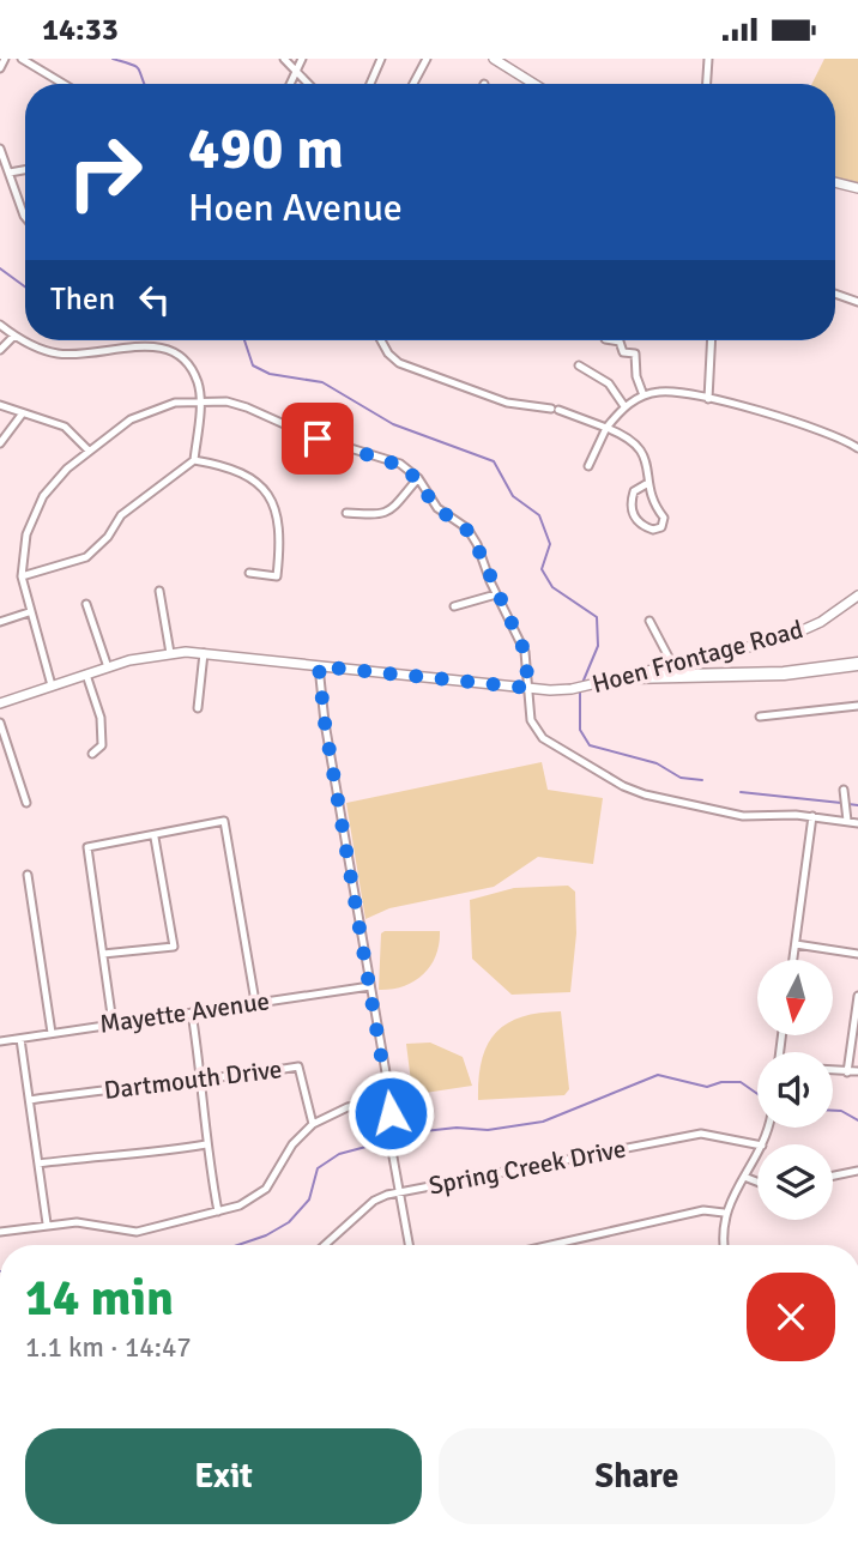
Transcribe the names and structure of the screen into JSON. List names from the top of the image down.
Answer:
{
  "streets": {
    "street": [
      "Hoen Frontage Road",
      "Mayette Avenue",
      "Dartmouth Drive",
      "Spring Creek Drive"
    ]
  },
  "north": "bottom",
  "page": {
    "status": "14:33",
    "turn": ["490 m", "Hoen Avenue"],
    "then": "Then",
    "heading": ["14 min", "1.1 km · 14:47"],
    "buttons": ["Exit", "Share"]
  }
}
